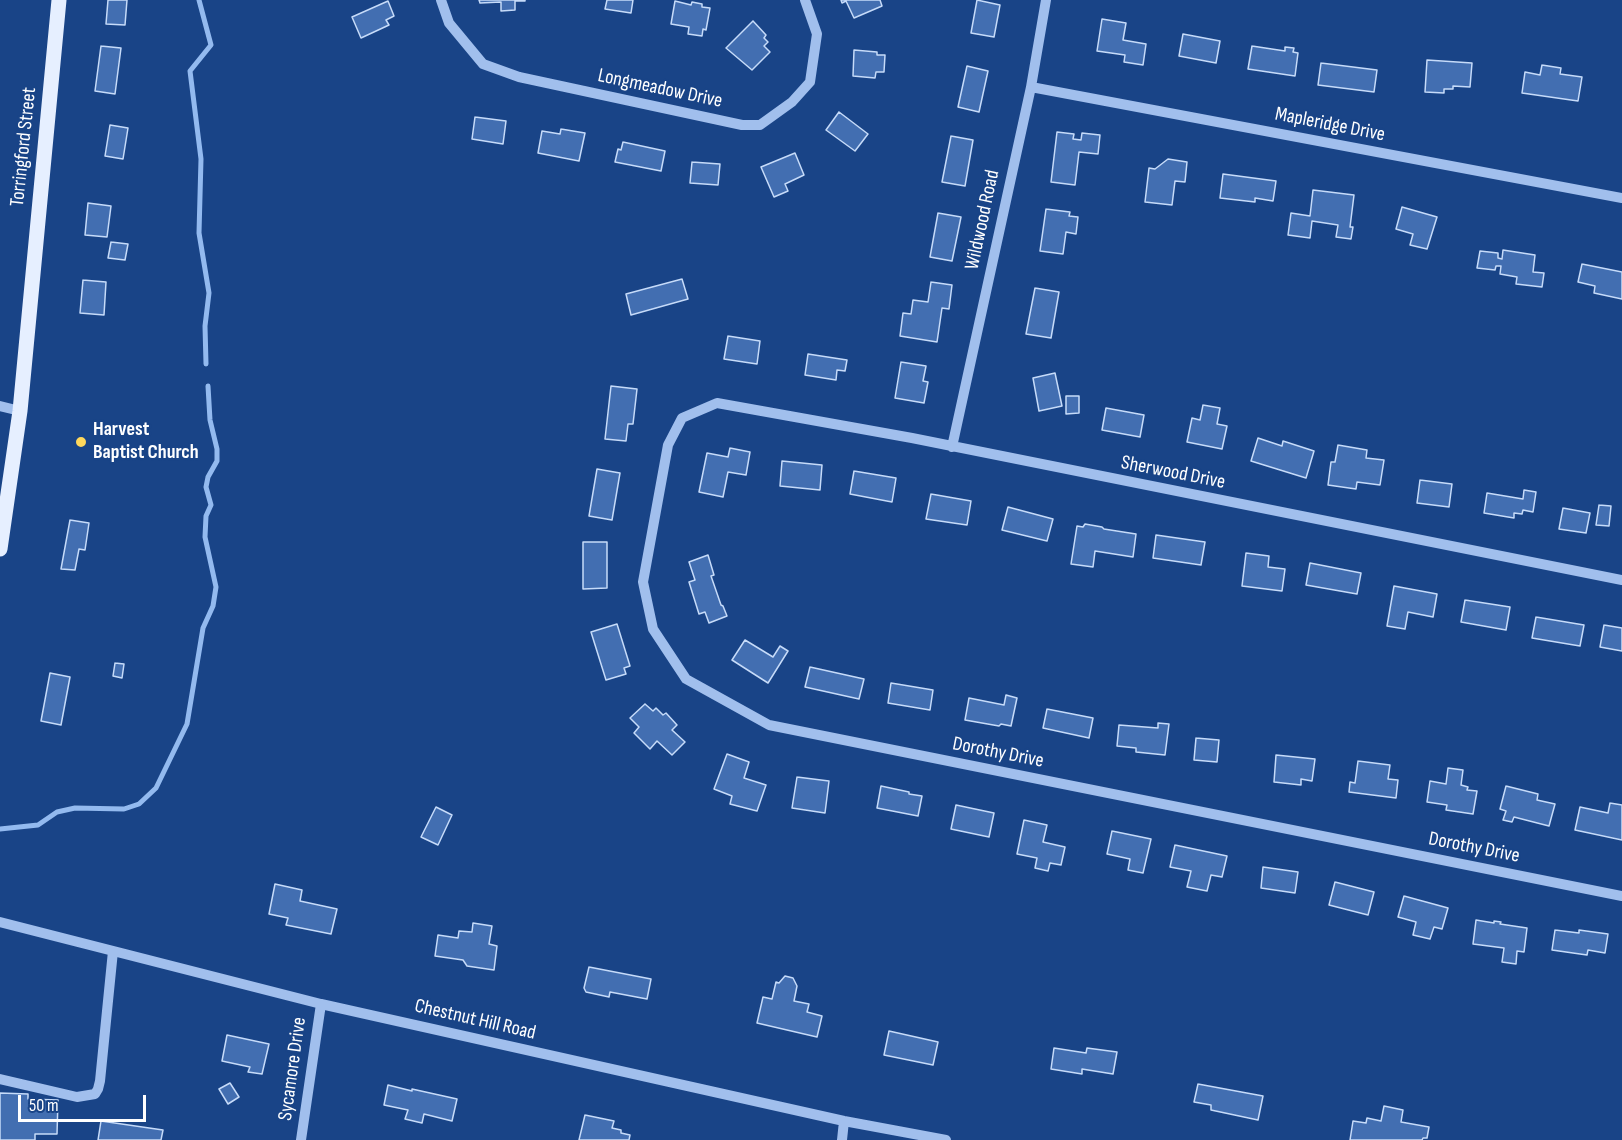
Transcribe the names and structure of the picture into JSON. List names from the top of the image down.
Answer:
{
  "streets": {
    "main road": ["Torringford Street"],
    "street": [
      "Longmeadow Drive",
      "Mapleridge Drive",
      "Wildwood Road",
      "Sherwood Drive",
      "Dorothy Drive",
      "Chestnut Hill Road",
      "Sycamore Drive"
    ]
  },
  "crossings": [
    ["Mapleridge Drive", "Wildwood Road"],
    ["Wildwood Road", "Sherwood Drive"],
    ["Sherwood Drive", "Dorothy Drive"],
    ["Chestnut Hill Road", "Sycamore Drive"]
  ],
  "places": ["Harvest Baptist Church"],
  "scale_bar": "50 m"
}
